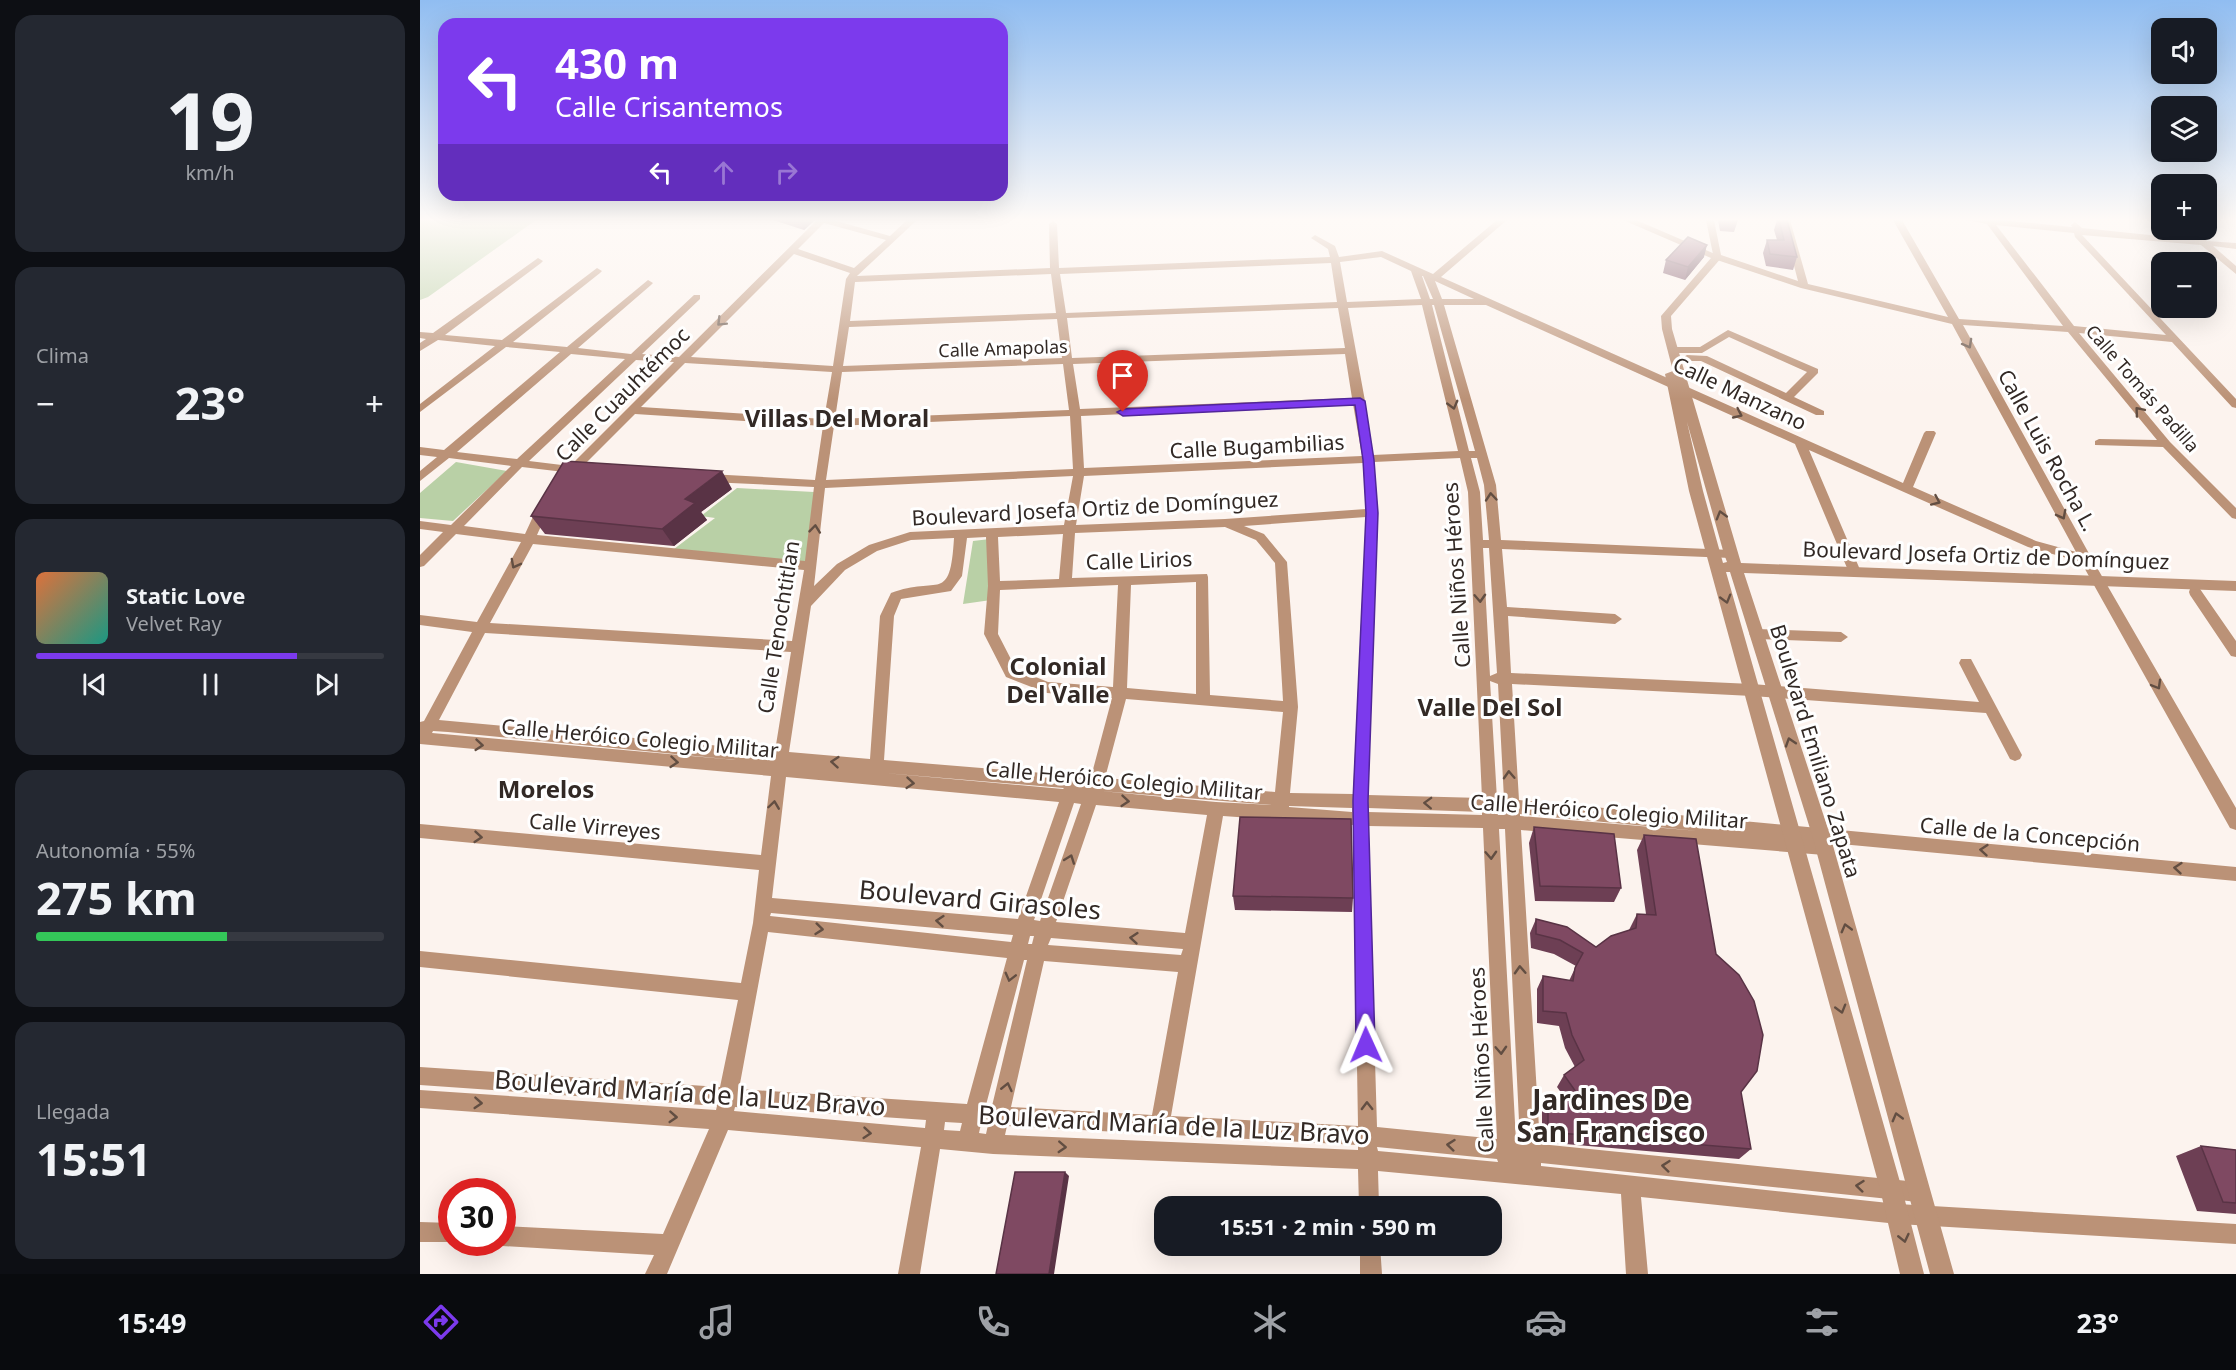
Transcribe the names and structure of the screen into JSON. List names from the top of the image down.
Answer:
{
  "streets": {
    "street": [
      "Calle Amapolas",
      "Calle Tomás Padilla",
      "Calle Manzano",
      "Calle Cuauhtémoc",
      "Calle Bugambilias",
      "Calle Luis Rocha L.",
      "Boulevard Josefa Ortiz de Domínguez",
      "Calle Lirios",
      "Calle Niños Héroes",
      "Calle Tenochtitlan",
      "Calle Heróico Colegio Militar",
      "Boulevard Emiliano Zapata",
      "Calle Virreyes",
      "Calle de la Concepción",
      "Boulevard Girasoles",
      "Boulevard María de la Luz Bravo"
    ]
  },
  "crossings": [
    ["Calle Amapolas", "Calle Cuauhtémoc"],
    ["Calle Amapolas", "Calle Tenochtitlan"],
    ["Calle Manzano", "Calle Luis Rocha L."],
    ["Calle Manzano", "Boulevard Emiliano Zapata"],
    ["Calle Cuauhtémoc", "Calle Heróico Colegio Militar"],
    ["Calle Bugambilias", "Calle Niños Héroes"],
    ["Calle Bugambilias", "Calle Tenochtitlan"],
    ["Calle Luis Rocha L.", "Boulevard Josefa Ortiz de Domínguez"],
    ["Boulevard Josefa Ortiz de Domínguez", "Calle Niños Héroes"],
    ["Boulevard Josefa Ortiz de Domínguez", "Calle Tenochtitlan"],
    ["Boulevard Josefa Ortiz de Domínguez", "Boulevard Emiliano Zapata"],
    ["Calle Niños Héroes", "Calle Heróico Colegio Militar"],
    ["Calle Niños Héroes", "Boulevard María de la Luz Bravo"],
    ["Calle Tenochtitlan", "Calle Heróico Colegio Militar"],
    ["Calle Tenochtitlan", "Calle Virreyes"],
    ["Calle Tenochtitlan", "Boulevard Girasoles"],
    ["Calle Tenochtitlan", "Boulevard María de la Luz Bravo"],
    ["Calle Heróico Colegio Militar", "Boulevard Emiliano Zapata"],
    ["Calle Heróico Colegio Militar", "Calle de la Concepción"],
    ["Boulevard Emiliano Zapata", "Calle de la Concepción"],
    ["Boulevard Emiliano Zapata", "Boulevard María de la Luz Bravo"]
  ],
  "one_way": ["Calle Luis Rocha L.", "Calle Virreyes", "Calle de la Concepción"],
  "districts": [
    "Villas Del Moral",
    "Colonial Del Valle",
    "Valle Del Sol",
    "Morelos",
    "Jardines De San Francisco"
  ],
  "page": {
    "tile": [
      ["19", "km/h"],
      "Clima",
      ["Autonomía · 55%", "275 km"],
      ["Llegada", "15:51"]
    ],
    "map_buttons": ["+", "−"],
    "turn": ["430 m", "Calle Crisantemos"],
    "heat": ["−", "23°", "+"],
    "song": ["Static Love", "Velvet Ray"],
    "limit": "30",
    "trip": "15:51 · 2 min · 590 m",
    "tabs": ["15:49", "23°"]
  }
}
